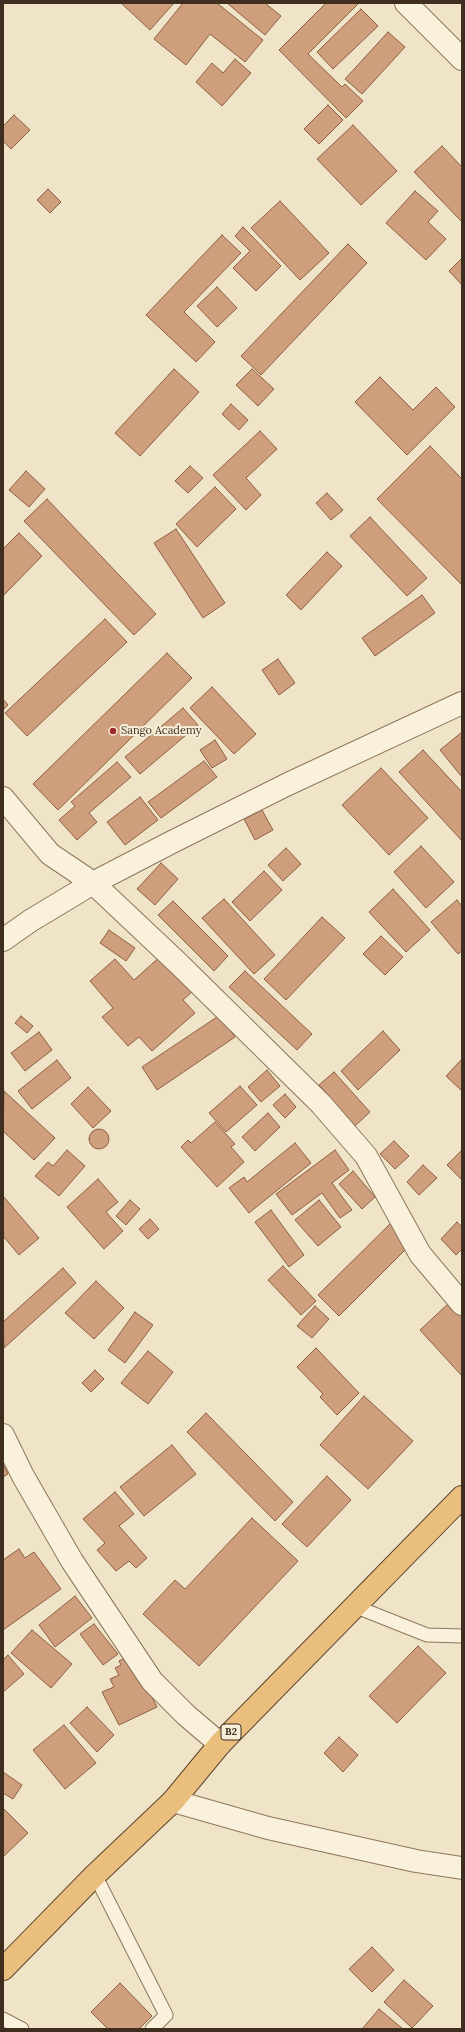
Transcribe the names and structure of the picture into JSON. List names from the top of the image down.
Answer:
{
  "streets": {
    "highway": ["B2"]
  },
  "places": ["Sango Academy"]
}
